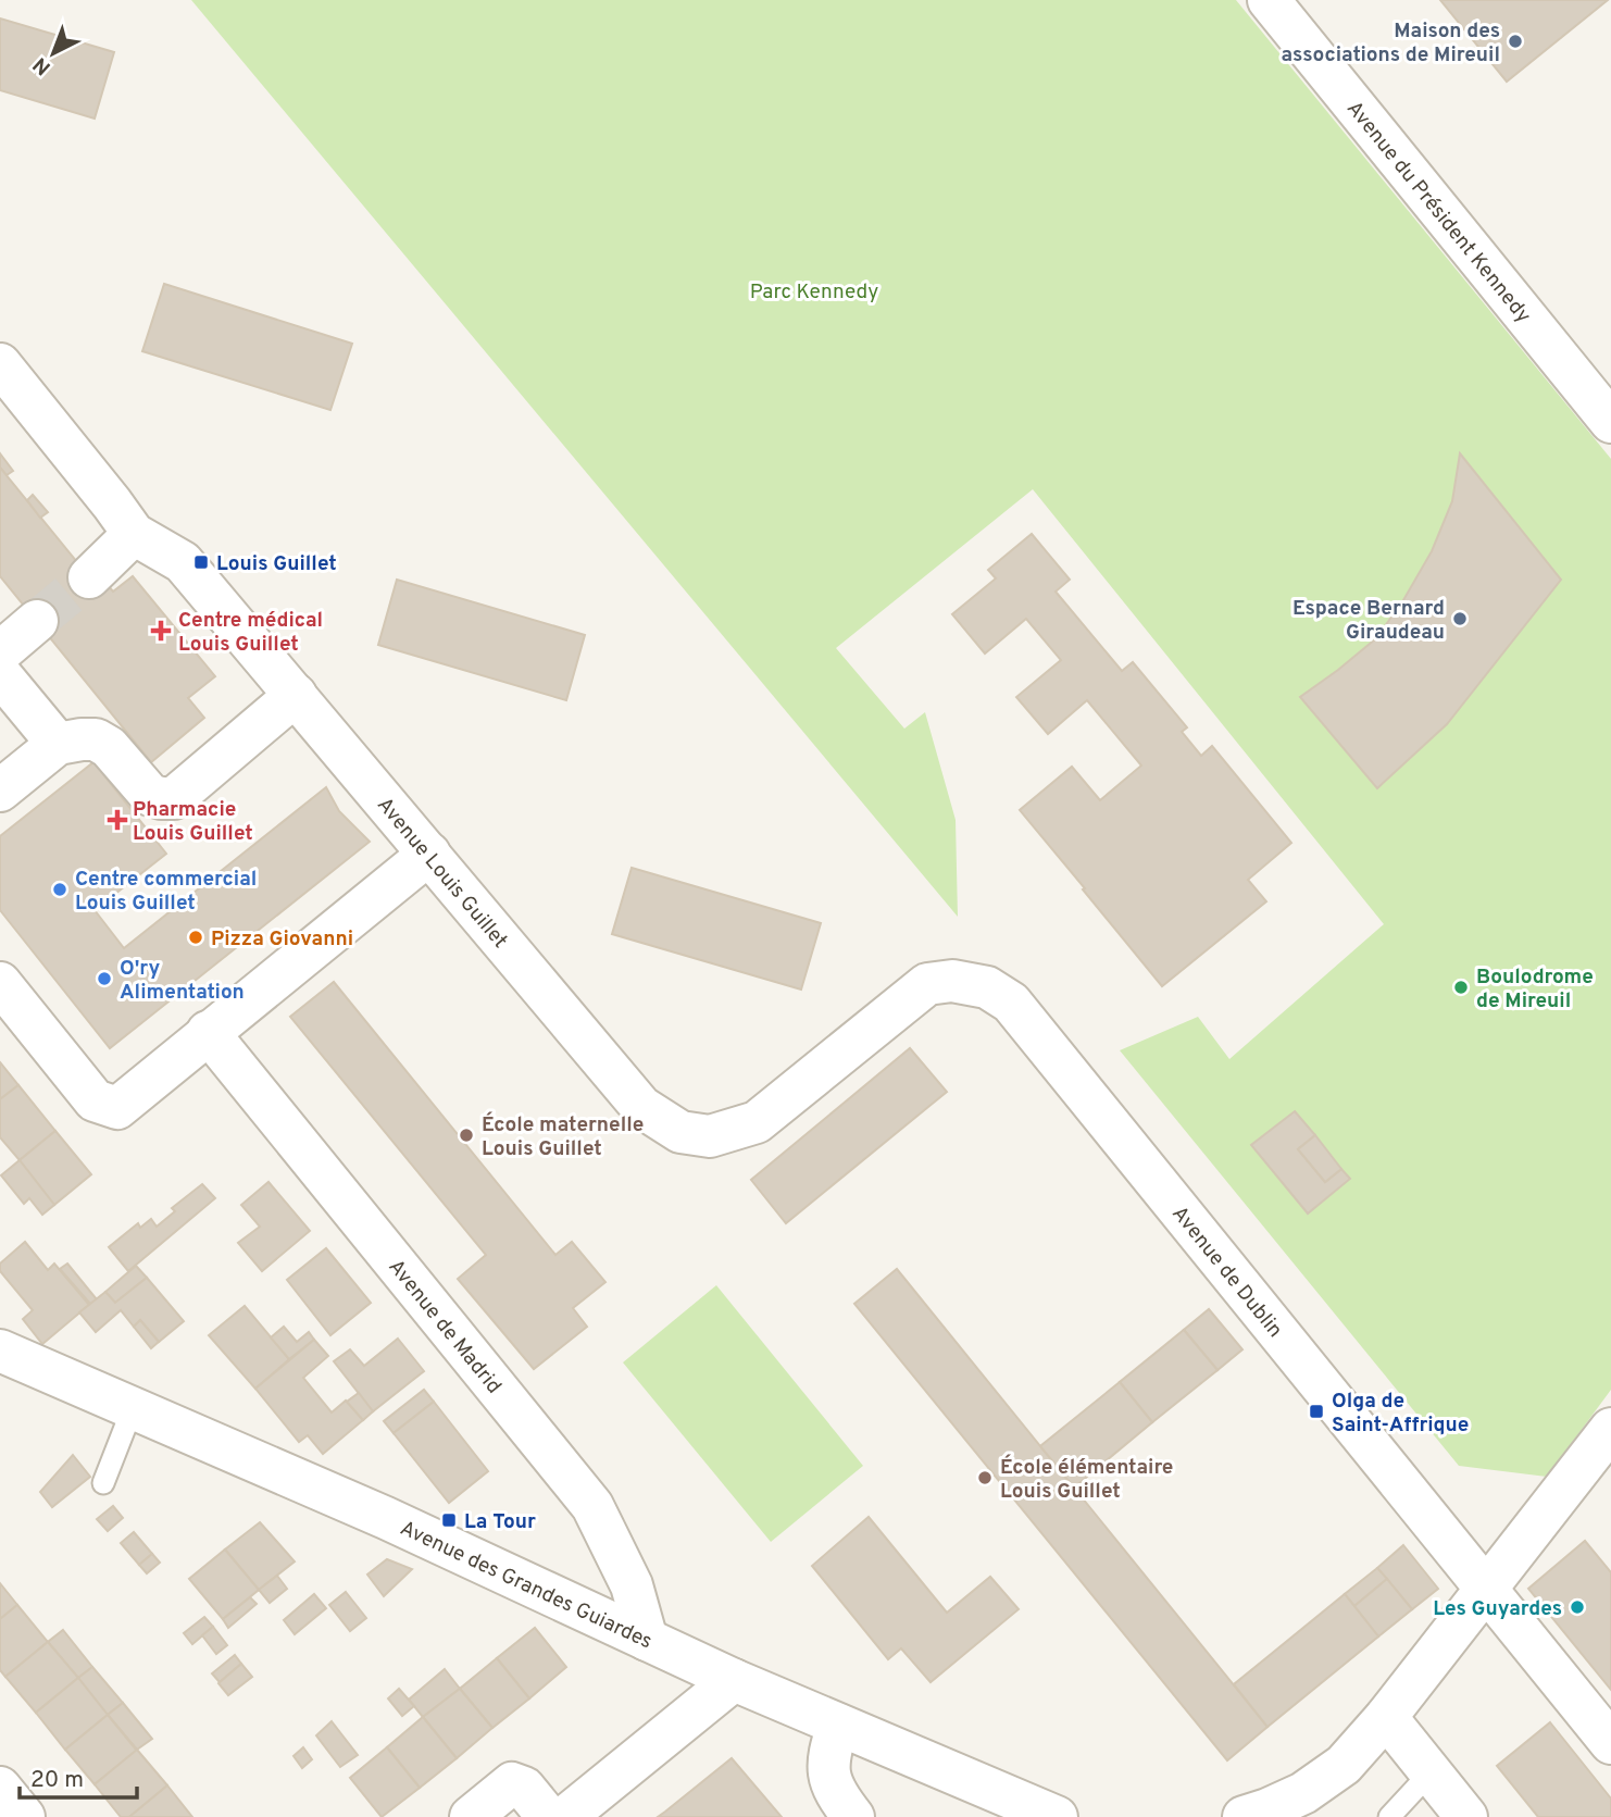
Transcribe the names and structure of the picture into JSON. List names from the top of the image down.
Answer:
{
  "streets": {
    "street": [
      "Avenue du Président Kennedy",
      "Avenue Louis Guillet",
      "Avenue de Dublin",
      "Avenue de Madrid",
      "Avenue des Grandes Guiardes"
    ]
  },
  "crossings": [
    ["Avenue Louis Guillet", "Avenue de Dublin"],
    ["Avenue de Madrid", "Avenue des Grandes Guiardes"]
  ],
  "parks": ["Parc Kennedy"],
  "places": {
    "other": [
      "Maison des associations de Mireuil",
      "Espace Bernard Giraudeau",
      "Centre commercial Louis Guillet",
      "Pizza Giovanni",
      "O'ry Alimentation",
      "Boulodrome de Mireuil",
      "École maternelle Louis Guillet",
      "École élémentaire Louis Guillet",
      "Les Guyardes"
    ],
    "transit": ["Louis Guillet", "Olga de Saint-Affrique", "La Tour"],
    "health": ["Centre médical Louis Guillet", "Pharmacie Louis Guillet"]
  },
  "scale_bar": "20 m",
  "north": "bottom left"
}
